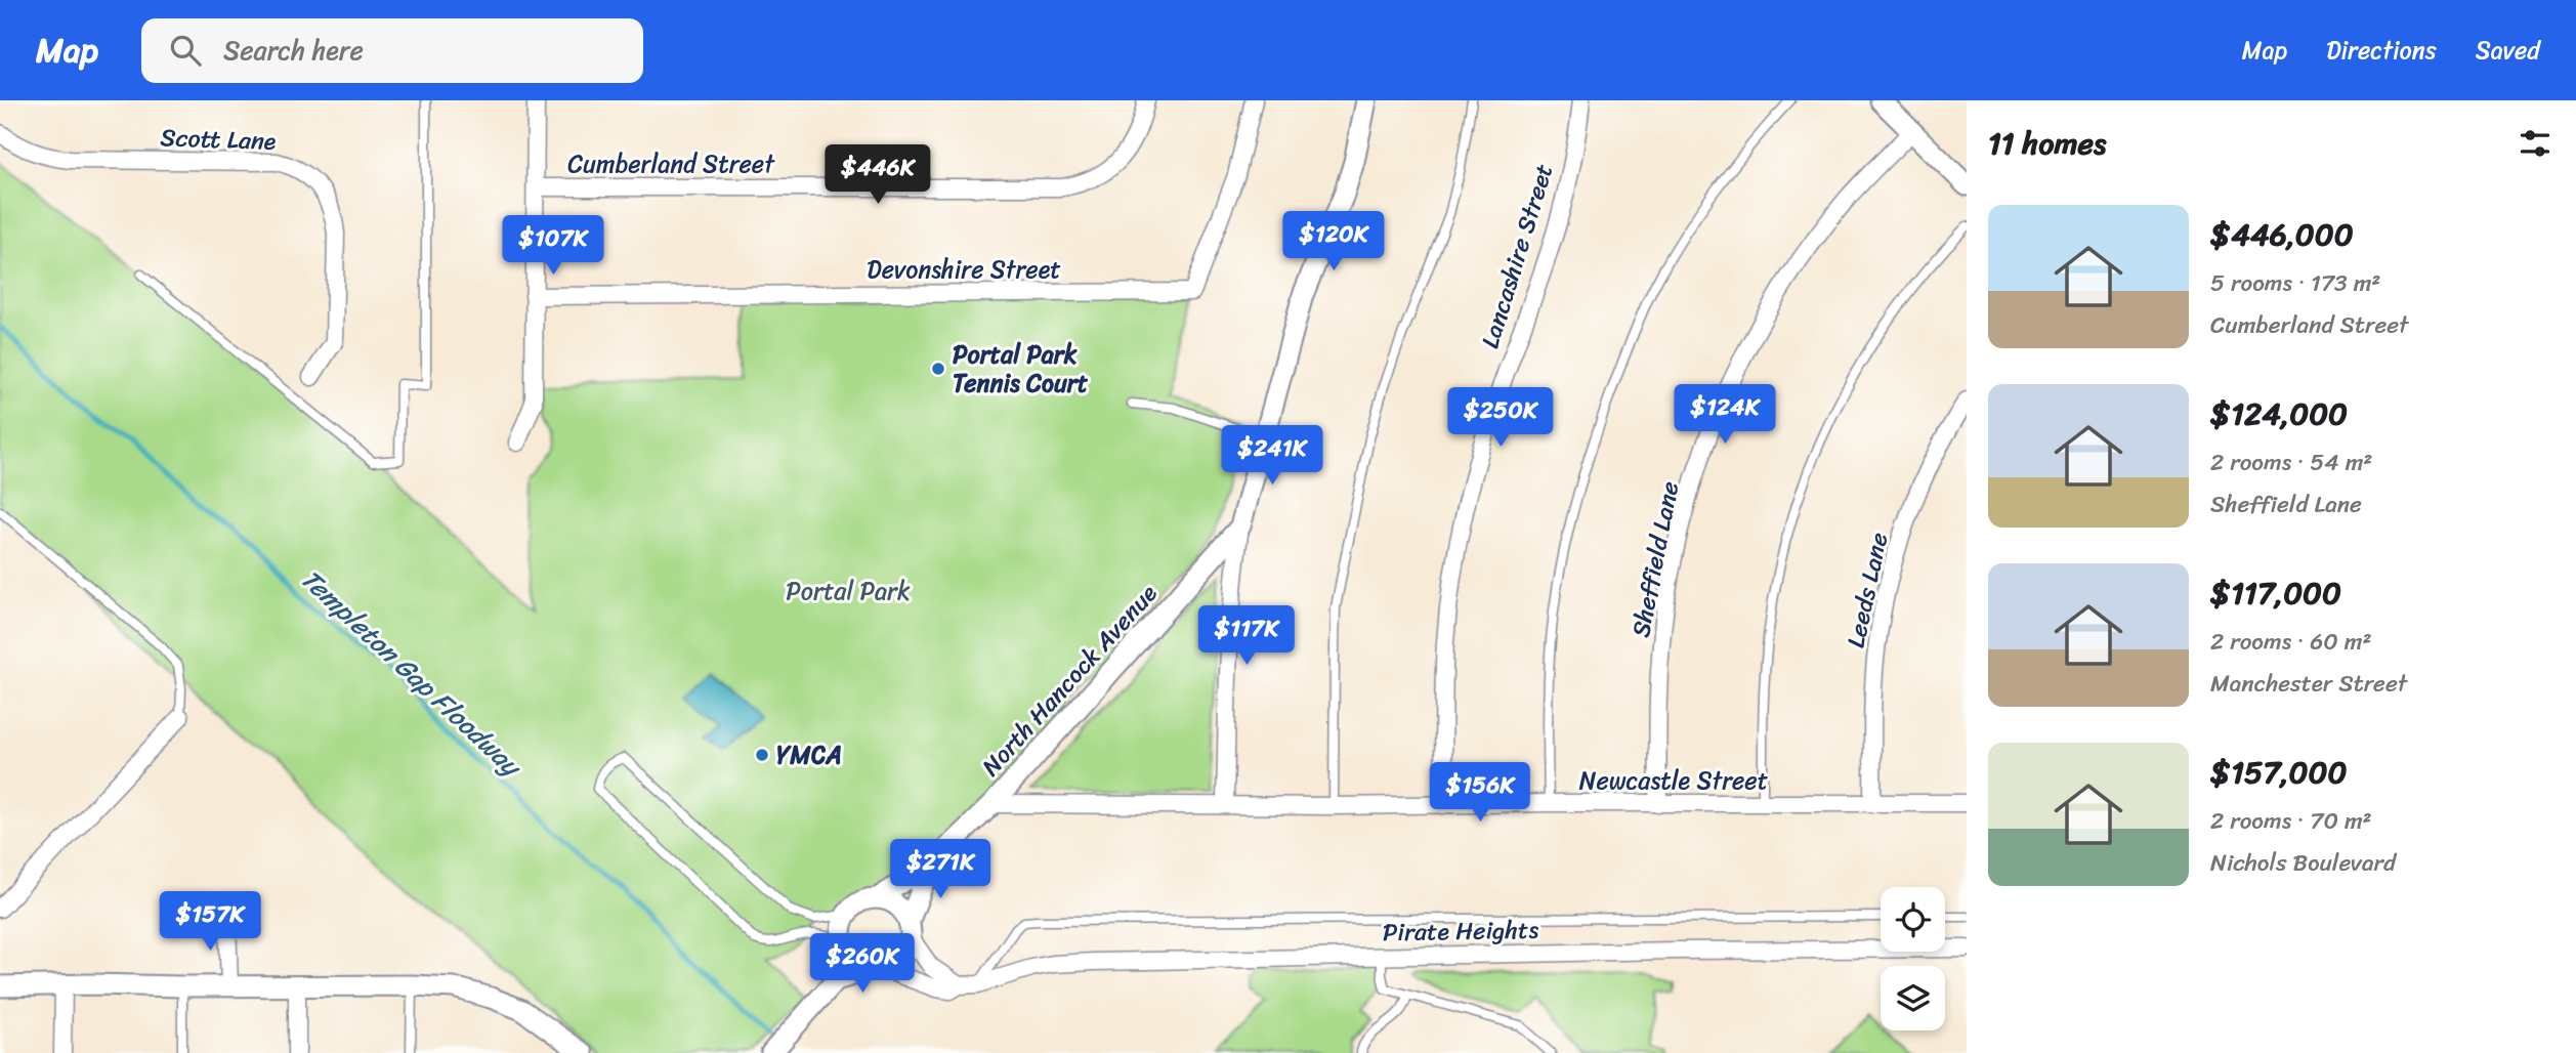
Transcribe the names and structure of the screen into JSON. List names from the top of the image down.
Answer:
{
  "streets": {
    "street": [
      "Scott Lane",
      "Cumberland Street",
      "Lancashire Street",
      "Devonshire Street",
      "Sheffield Lane",
      "Leeds Lane",
      "North Hancock Avenue",
      "Newcastle Street",
      "Pirate Heights"
    ]
  },
  "crossings": [
    ["Lancashire Street", "Newcastle Street"],
    ["Sheffield Lane", "Newcastle Street"],
    ["Leeds Lane", "Newcastle Street"],
    ["North Hancock Avenue", "Newcastle Street"],
    ["North Hancock Avenue", "Pirate Heights"]
  ],
  "water": ["Templeton Gap Floodway"],
  "parks": ["Portal Park"],
  "places": ["Portal Park Tennis Court", "YMCA"],
  "page": {
    "header": "Map",
    "search": "Search here",
    "nav": ["Map", "Directions", "Saved"],
    "heading": "11 homes",
    "price": [
      "$446K",
      "$120K",
      "$107K",
      "$124K",
      "$250K",
      "$241K",
      "$117K",
      "$156K",
      "$271K",
      "$157K",
      "$260K"
    ],
    "list": [
      {
        "name": "$446,000",
        "note": "5 rooms · 173 m² · Cumberland Street"
      },
      {
        "name": "$124,000",
        "note": "2 rooms · 54 m² · Sheffield Lane"
      },
      {
        "name": "$117,000",
        "note": "2 rooms · 60 m² · Manchester Street"
      },
      {
        "name": "$157,000",
        "note": "2 rooms · 70 m² · Nichols Boulevard"
      }
    ]
  }
}
